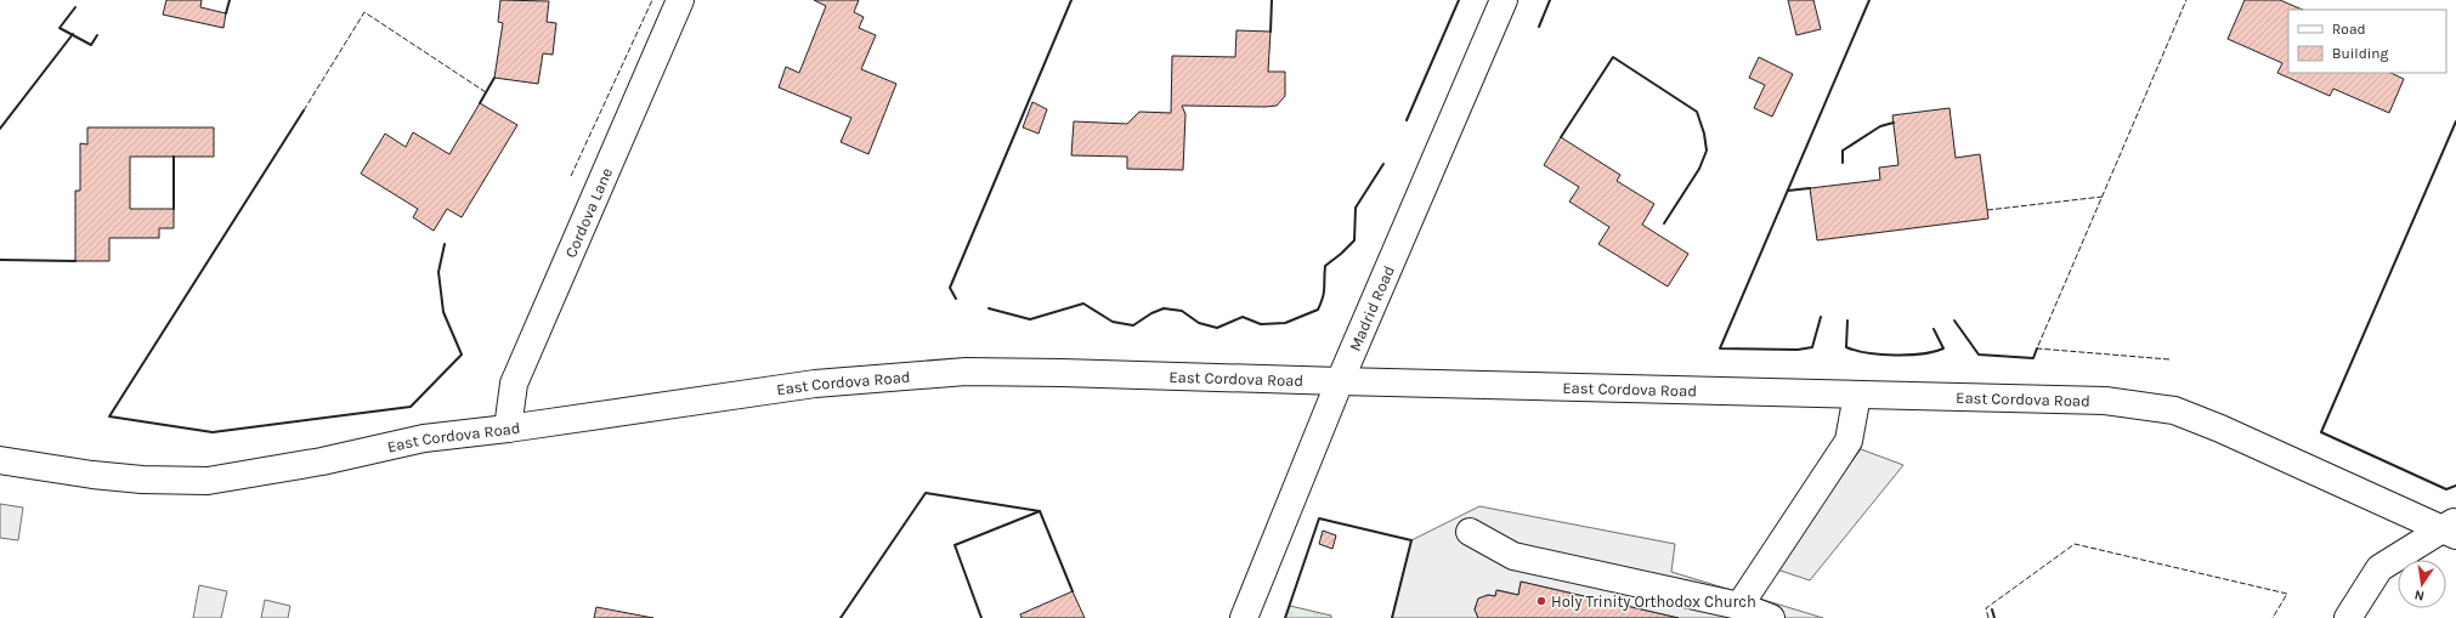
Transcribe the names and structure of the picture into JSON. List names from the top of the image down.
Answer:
{
  "streets": {
    "street": ["Cordova Lane", "Madrid Road", "East Cordova Road"]
  },
  "crossings": [
    ["Cordova Lane", "East Cordova Road"],
    ["Madrid Road", "East Cordova Road"]
  ],
  "places": ["Holy Trinity Orthodox Church"],
  "legend": ["Road", "Building"],
  "north": "bottom"
}
